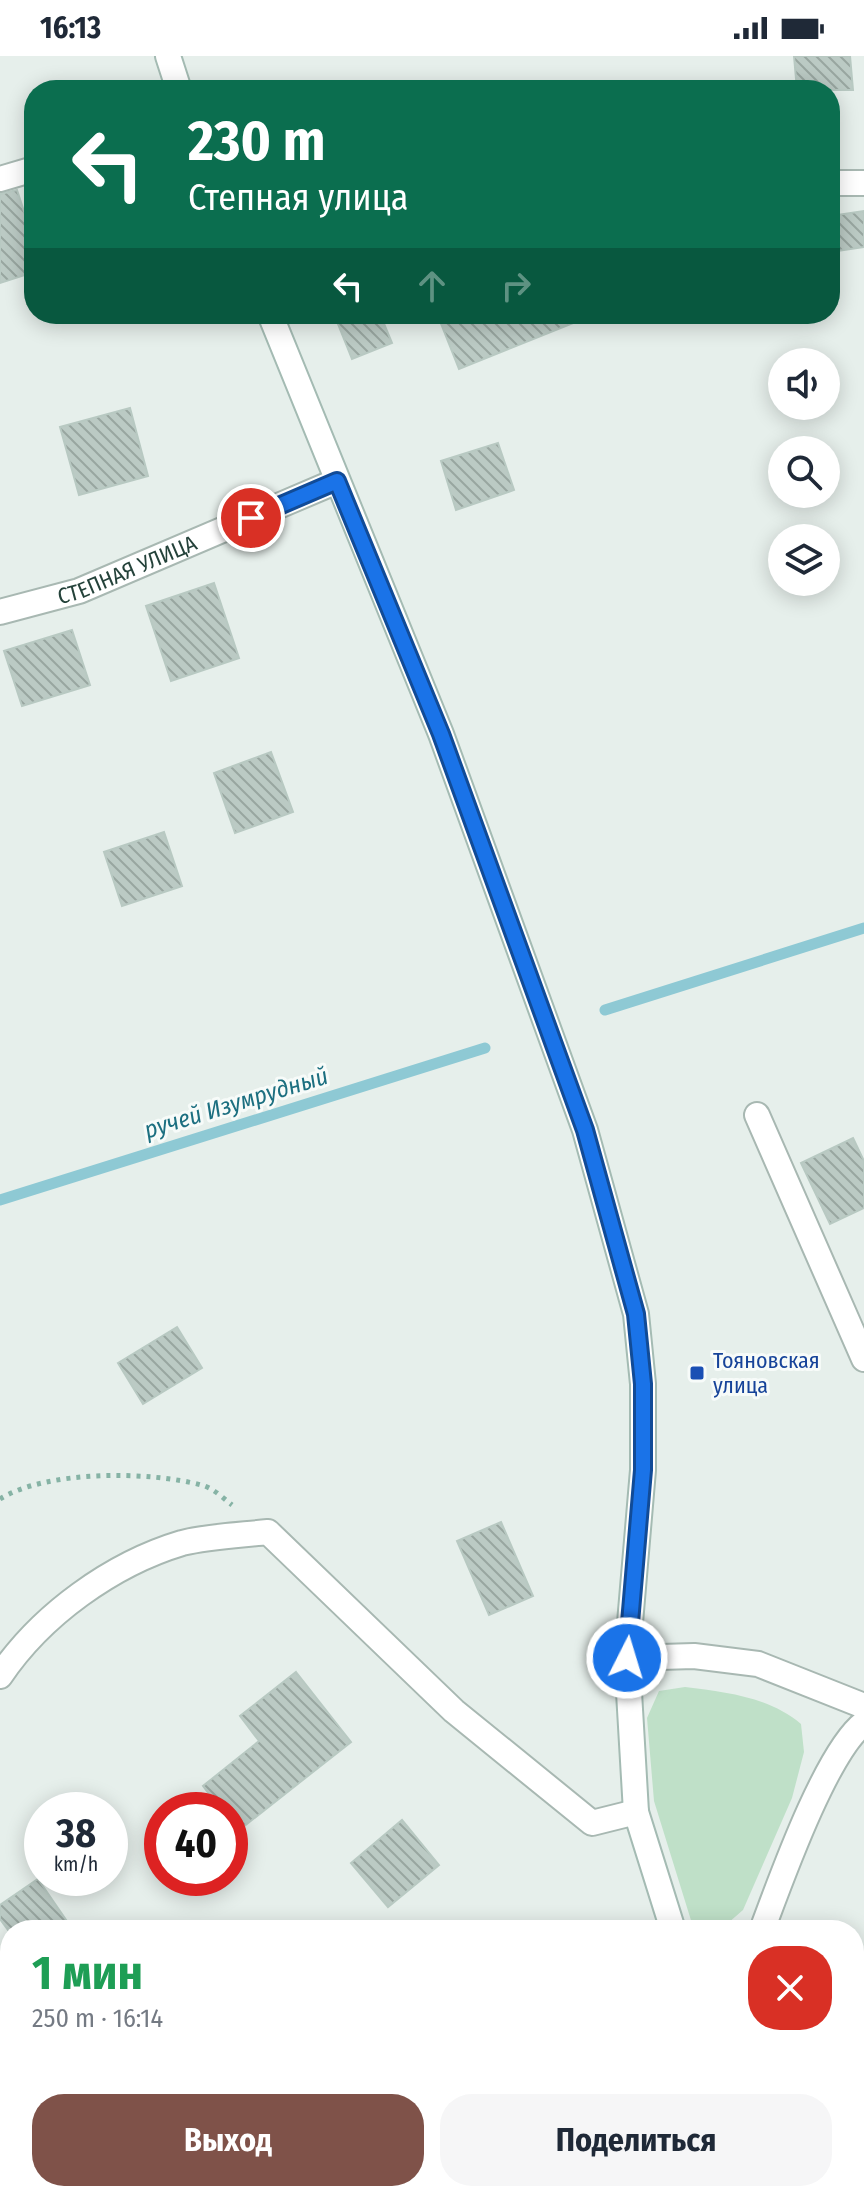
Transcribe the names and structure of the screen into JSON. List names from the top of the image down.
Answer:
{
  "streets": {
    "street": ["СТЕПНАЯ УЛИЦА"]
  },
  "water": ["ручей Изумрудный"],
  "places": {
    "transit": ["Тояновская улица"]
  },
  "page": {
    "status": "16:13",
    "turn": ["230 m", "Степная улица"],
    "speed": "38 km/h",
    "limit": "40",
    "heading": ["1 мин", "250 m · 16:14"],
    "buttons": ["Выход", "Поделиться"]
  }
}
